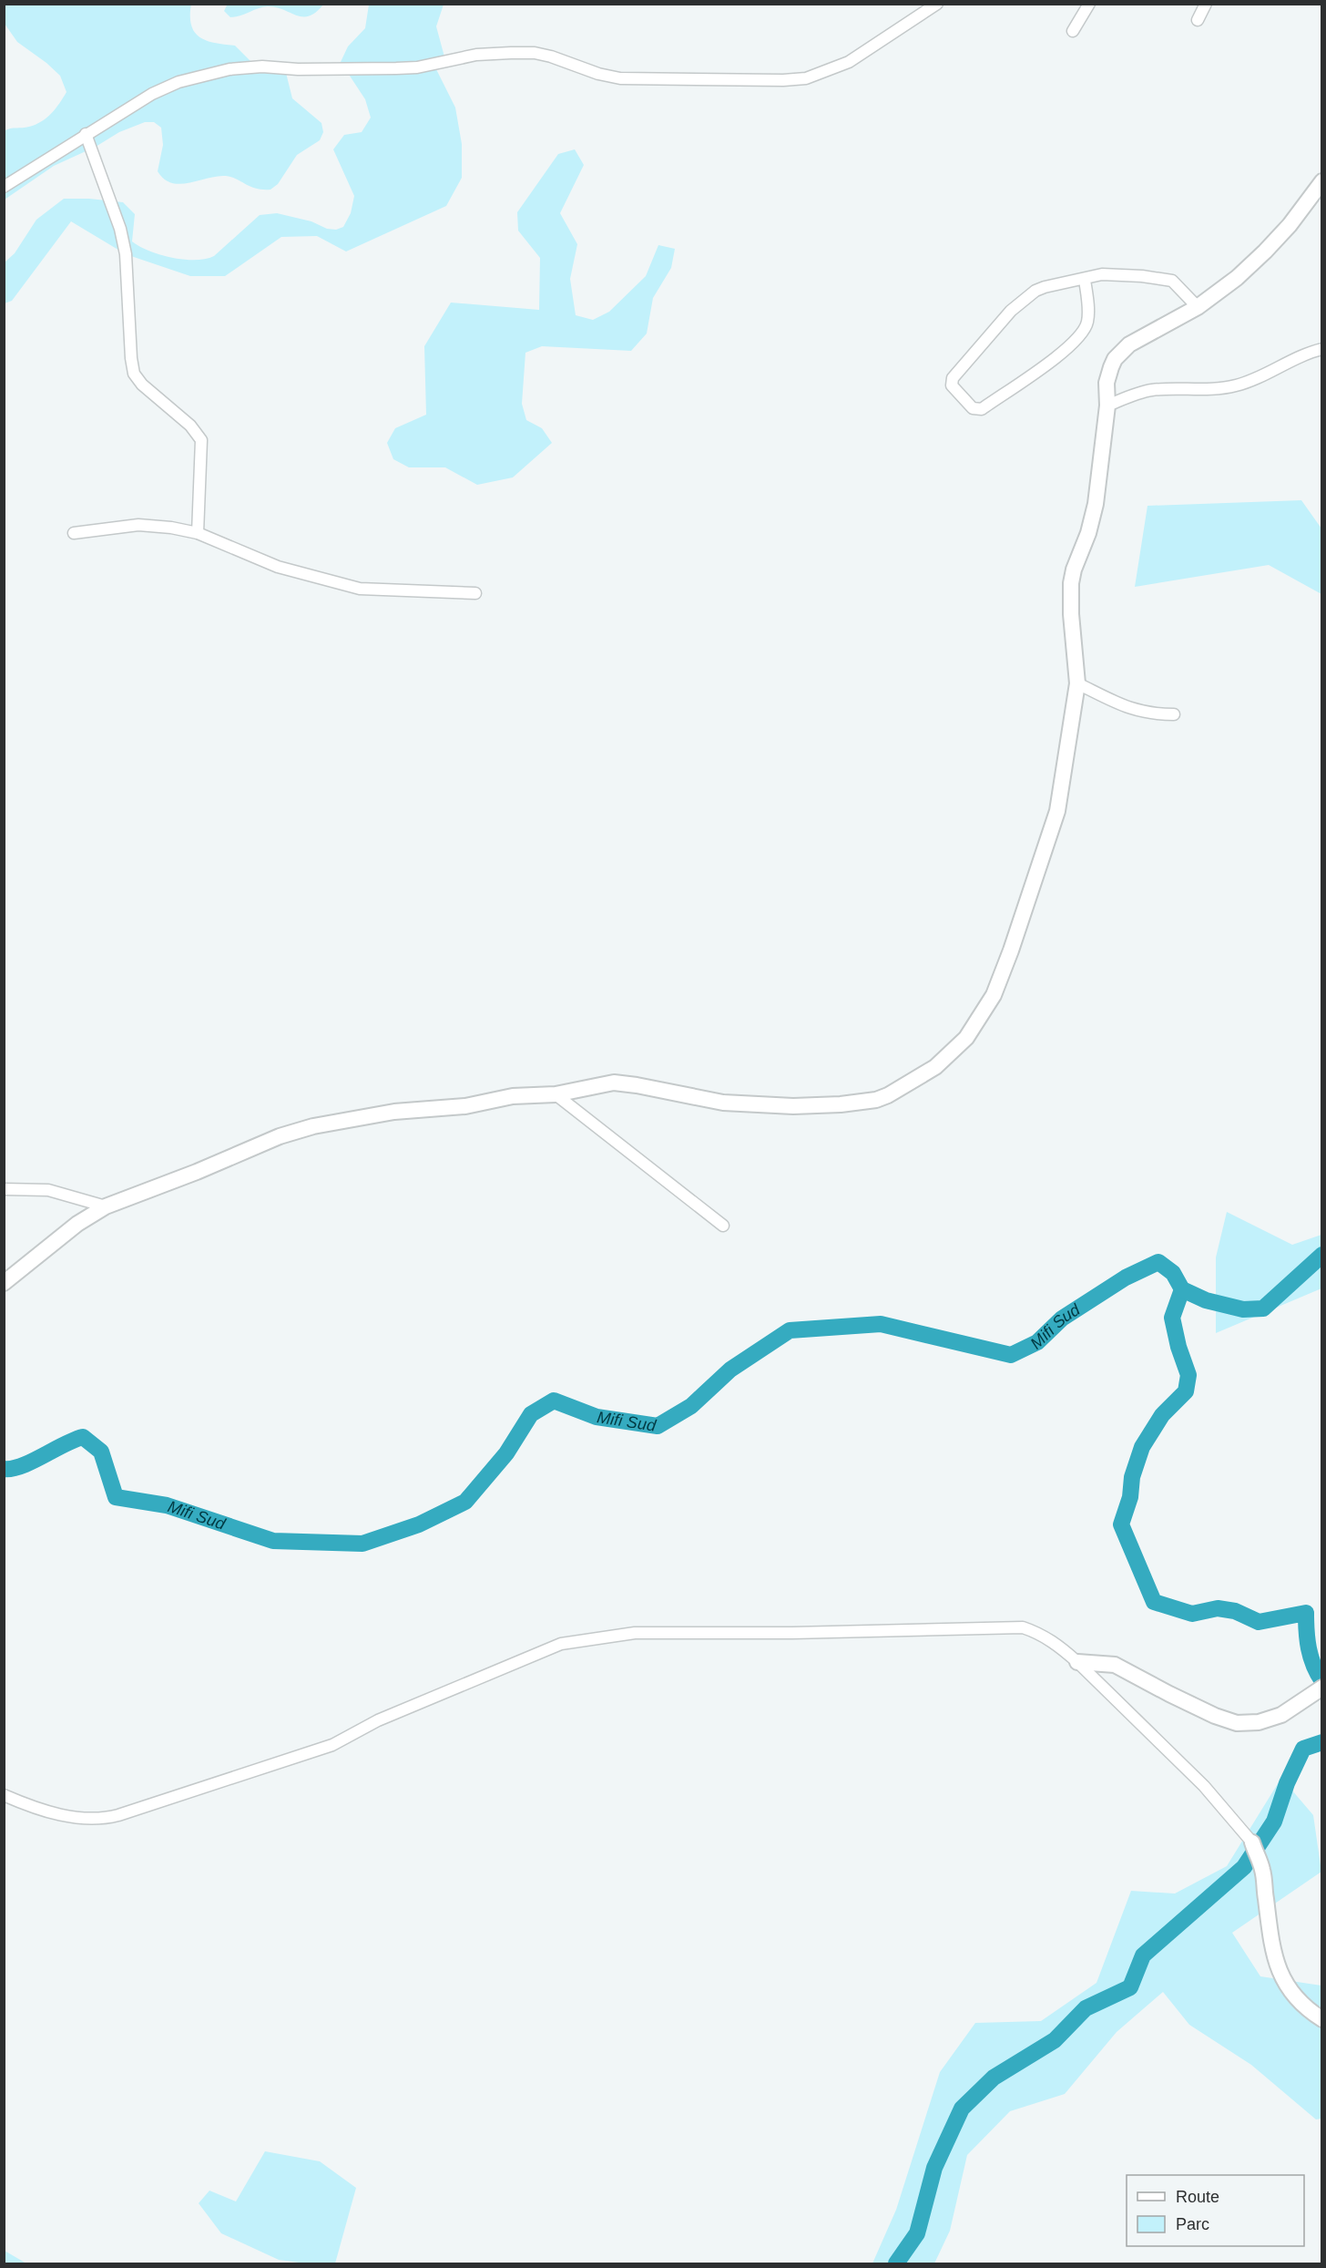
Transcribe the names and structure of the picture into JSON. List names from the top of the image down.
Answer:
{
  "water": ["Mifi Sud"],
  "legend": ["Route", "Parc"]
}
